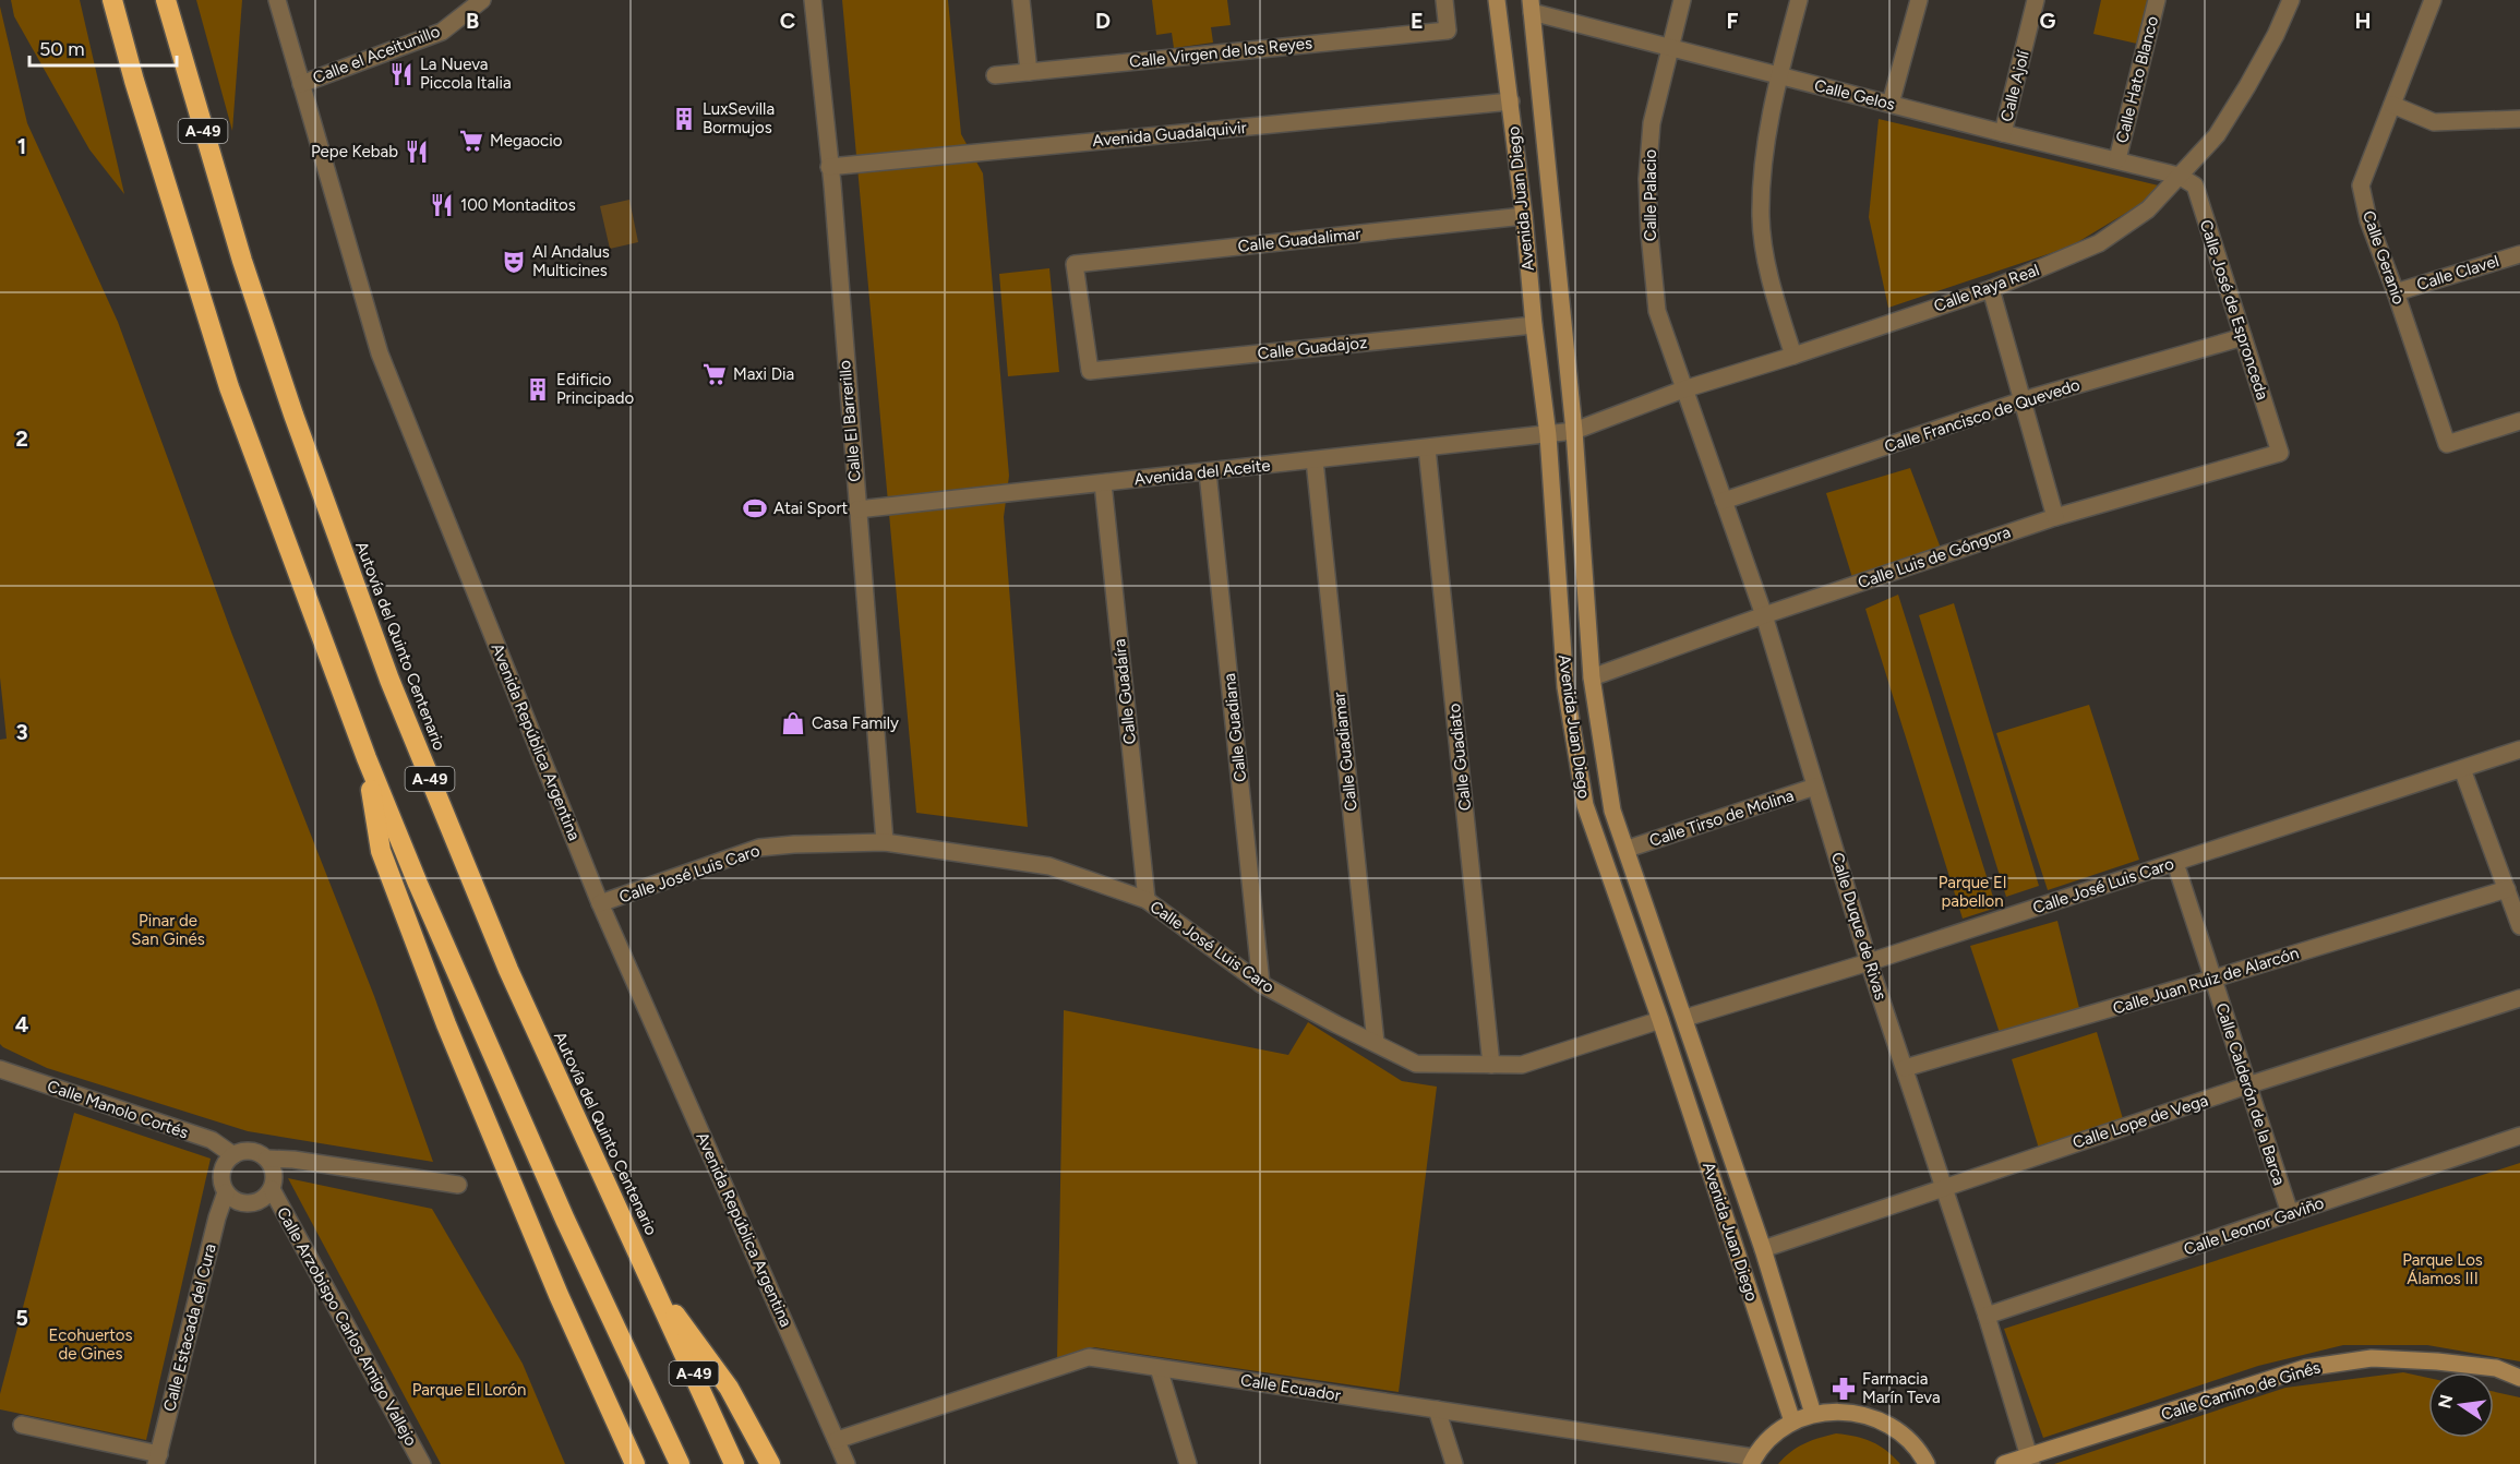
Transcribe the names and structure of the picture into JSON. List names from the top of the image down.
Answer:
{
  "streets": {
    "highway": ["A-49", "Autovía del Quinto Centenario"],
    "street": [
      "Calle Virgen de los Reyes",
      "Calle el Aceitunillo",
      "Calle Hato Blanco",
      "Calle Ajolí",
      "Calle Gelos",
      "Avenida Guadalquivir",
      "Calle Palacio",
      "Avenida Juan Diego",
      "Calle Guadalimar",
      "Calle Geranio",
      "Calle Clavel",
      "Calle Raya Real",
      "Calle José de Espronceda",
      "Calle Guadajoz",
      "Calle Francisco de Quevedo",
      "Calle El Barrerillo",
      "Avenida del Aceite",
      "Calle Luis de Góngora",
      "Calle Guadaíra",
      "Calle Guadiana",
      "Avenida República Argentina",
      "Calle Guadiamar",
      "Calle Guadiato",
      "Calle Tirso de Molina",
      "Calle José Luis Caro",
      "Calle Duque de Rivas",
      "Calle Juan Ruiz de Alarcón",
      "Calle Calderón de la Barca",
      "Calle Manolo Cortés",
      "Calle Lope de Vega",
      "Calle Leonor Gaviño",
      "Calle Arzobispo Carlos Amigo Vallejo",
      "Calle Estacada del Cura",
      "Calle Ecuador",
      "Calle Camino de Ginés"
    ]
  },
  "crossings": [
    ["Calle el Aceitunillo", "Avenida República Argentina"],
    ["Calle Hato Blanco", "Calle Gelos"],
    ["Calle Ajolí", "Calle Gelos"],
    ["Calle Gelos", "Calle Palacio"],
    ["Calle Gelos", "Avenida Juan Diego"],
    ["Calle Gelos", "Calle Raya Real"],
    ["Calle Gelos", "Calle José de Espronceda"],
    ["Avenida Guadalquivir", "Avenida Juan Diego"],
    ["Avenida Guadalquivir", "Calle El Barrerillo"],
    ["Calle Palacio", "Calle Raya Real"],
    ["Calle Palacio", "Calle Duque de Rivas"],
    ["Avenida Juan Diego", "Calle Guadalimar"],
    ["Avenida Juan Diego", "Calle Raya Real"],
    ["Avenida Juan Diego", "Calle Guadajoz"],
    ["Avenida Juan Diego", "Avenida del Aceite"],
    ["Avenida Juan Diego", "Calle Luis de Góngora"],
    ["Avenida Juan Diego", "Calle Tirso de Molina"],
    ["Avenida Juan Diego", "Calle José Luis Caro"],
    ["Avenida Juan Diego", "Calle Lope de Vega"],
    ["Calle Guadalimar", "Calle Guadajoz"],
    ["Calle Geranio", "Calle Clavel"],
    ["Calle Raya Real", "Calle José de Espronceda"],
    ["Calle Raya Real", "Avenida del Aceite"],
    ["Calle Raya Real", "Calle Duque de Rivas"],
    ["Calle José de Espronceda", "Calle Francisco de Quevedo"],
    ["Calle José de Espronceda", "Calle Luis de Góngora"],
    ["Calle Francisco de Quevedo", "Calle Duque de Rivas"],
    ["Calle El Barrerillo", "Avenida del Aceite"],
    ["Calle El Barrerillo", "Calle José Luis Caro"],
    ["Avenida del Aceite", "Calle Guadaíra"],
    ["Avenida del Aceite", "Calle Guadiana"],
    ["Avenida del Aceite", "Calle Guadiamar"],
    ["Avenida del Aceite", "Calle Guadiato"],
    ["Calle Luis de Góngora", "Calle Duque de Rivas"],
    ["Calle Guadaíra", "Calle José Luis Caro"],
    ["Calle Guadiana", "Calle José Luis Caro"],
    ["Avenida República Argentina", "Calle José Luis Caro"],
    ["Avenida República Argentina", "Calle Ecuador"],
    ["Calle Guadiamar", "Calle José Luis Caro"],
    ["Calle Guadiato", "Calle José Luis Caro"],
    ["Calle Tirso de Molina", "Calle Duque de Rivas"],
    ["Calle José Luis Caro", "Calle Duque de Rivas"],
    ["Calle José Luis Caro", "Calle Calderón de la Barca"],
    ["Calle Duque de Rivas", "Calle Juan Ruiz de Alarcón"],
    ["Calle Duque de Rivas", "Calle Lope de Vega"],
    ["Calle Duque de Rivas", "Calle Leonor Gaviño"],
    ["Calle Duque de Rivas", "Calle Camino de Ginés"],
    ["Calle Juan Ruiz de Alarcón", "Calle Calderón de la Barca"],
    ["Calle Calderón de la Barca", "Calle Lope de Vega"],
    ["Calle Calderón de la Barca", "Calle Leonor Gaviño"],
    ["Calle Manolo Cortés", "Calle Arzobispo Carlos Amigo Vallejo"],
    ["Calle Manolo Cortés", "Calle Estacada del Cura"],
    ["Calle Arzobispo Carlos Amigo Vallejo", "Calle Estacada del Cura"]
  ],
  "parks": [
    "Parque El pabellon",
    "Pinar de San Ginés",
    "Parque Los Álamos III",
    "Ecohuertos de Gines",
    "Parque El Lorón"
  ],
  "places": {
    "restaurant": ["La Nueva Piccola Italia", "Pepe Kebab", "100 Montaditos"],
    "building": ["LuxSevilla Bormujos", "Edificio Principado"],
    "supermarket": ["Megaocio", "Maxi Dia"],
    "theatre": ["Al Andalus Multicines"],
    "sports": ["Atai Sport"],
    "shop": ["Casa Family"],
    "pharmacy": ["Farmacia Marín Teva"]
  },
  "scale_bar": "50 m",
  "north": "left",
  "grid": {
    "columns": [
      "B",
      "C",
      "D",
      "E",
      "F",
      "G",
      "H"
    ],
    "rows": [
      "1",
      "2",
      "3",
      "4",
      "5"
    ]
  }
}
